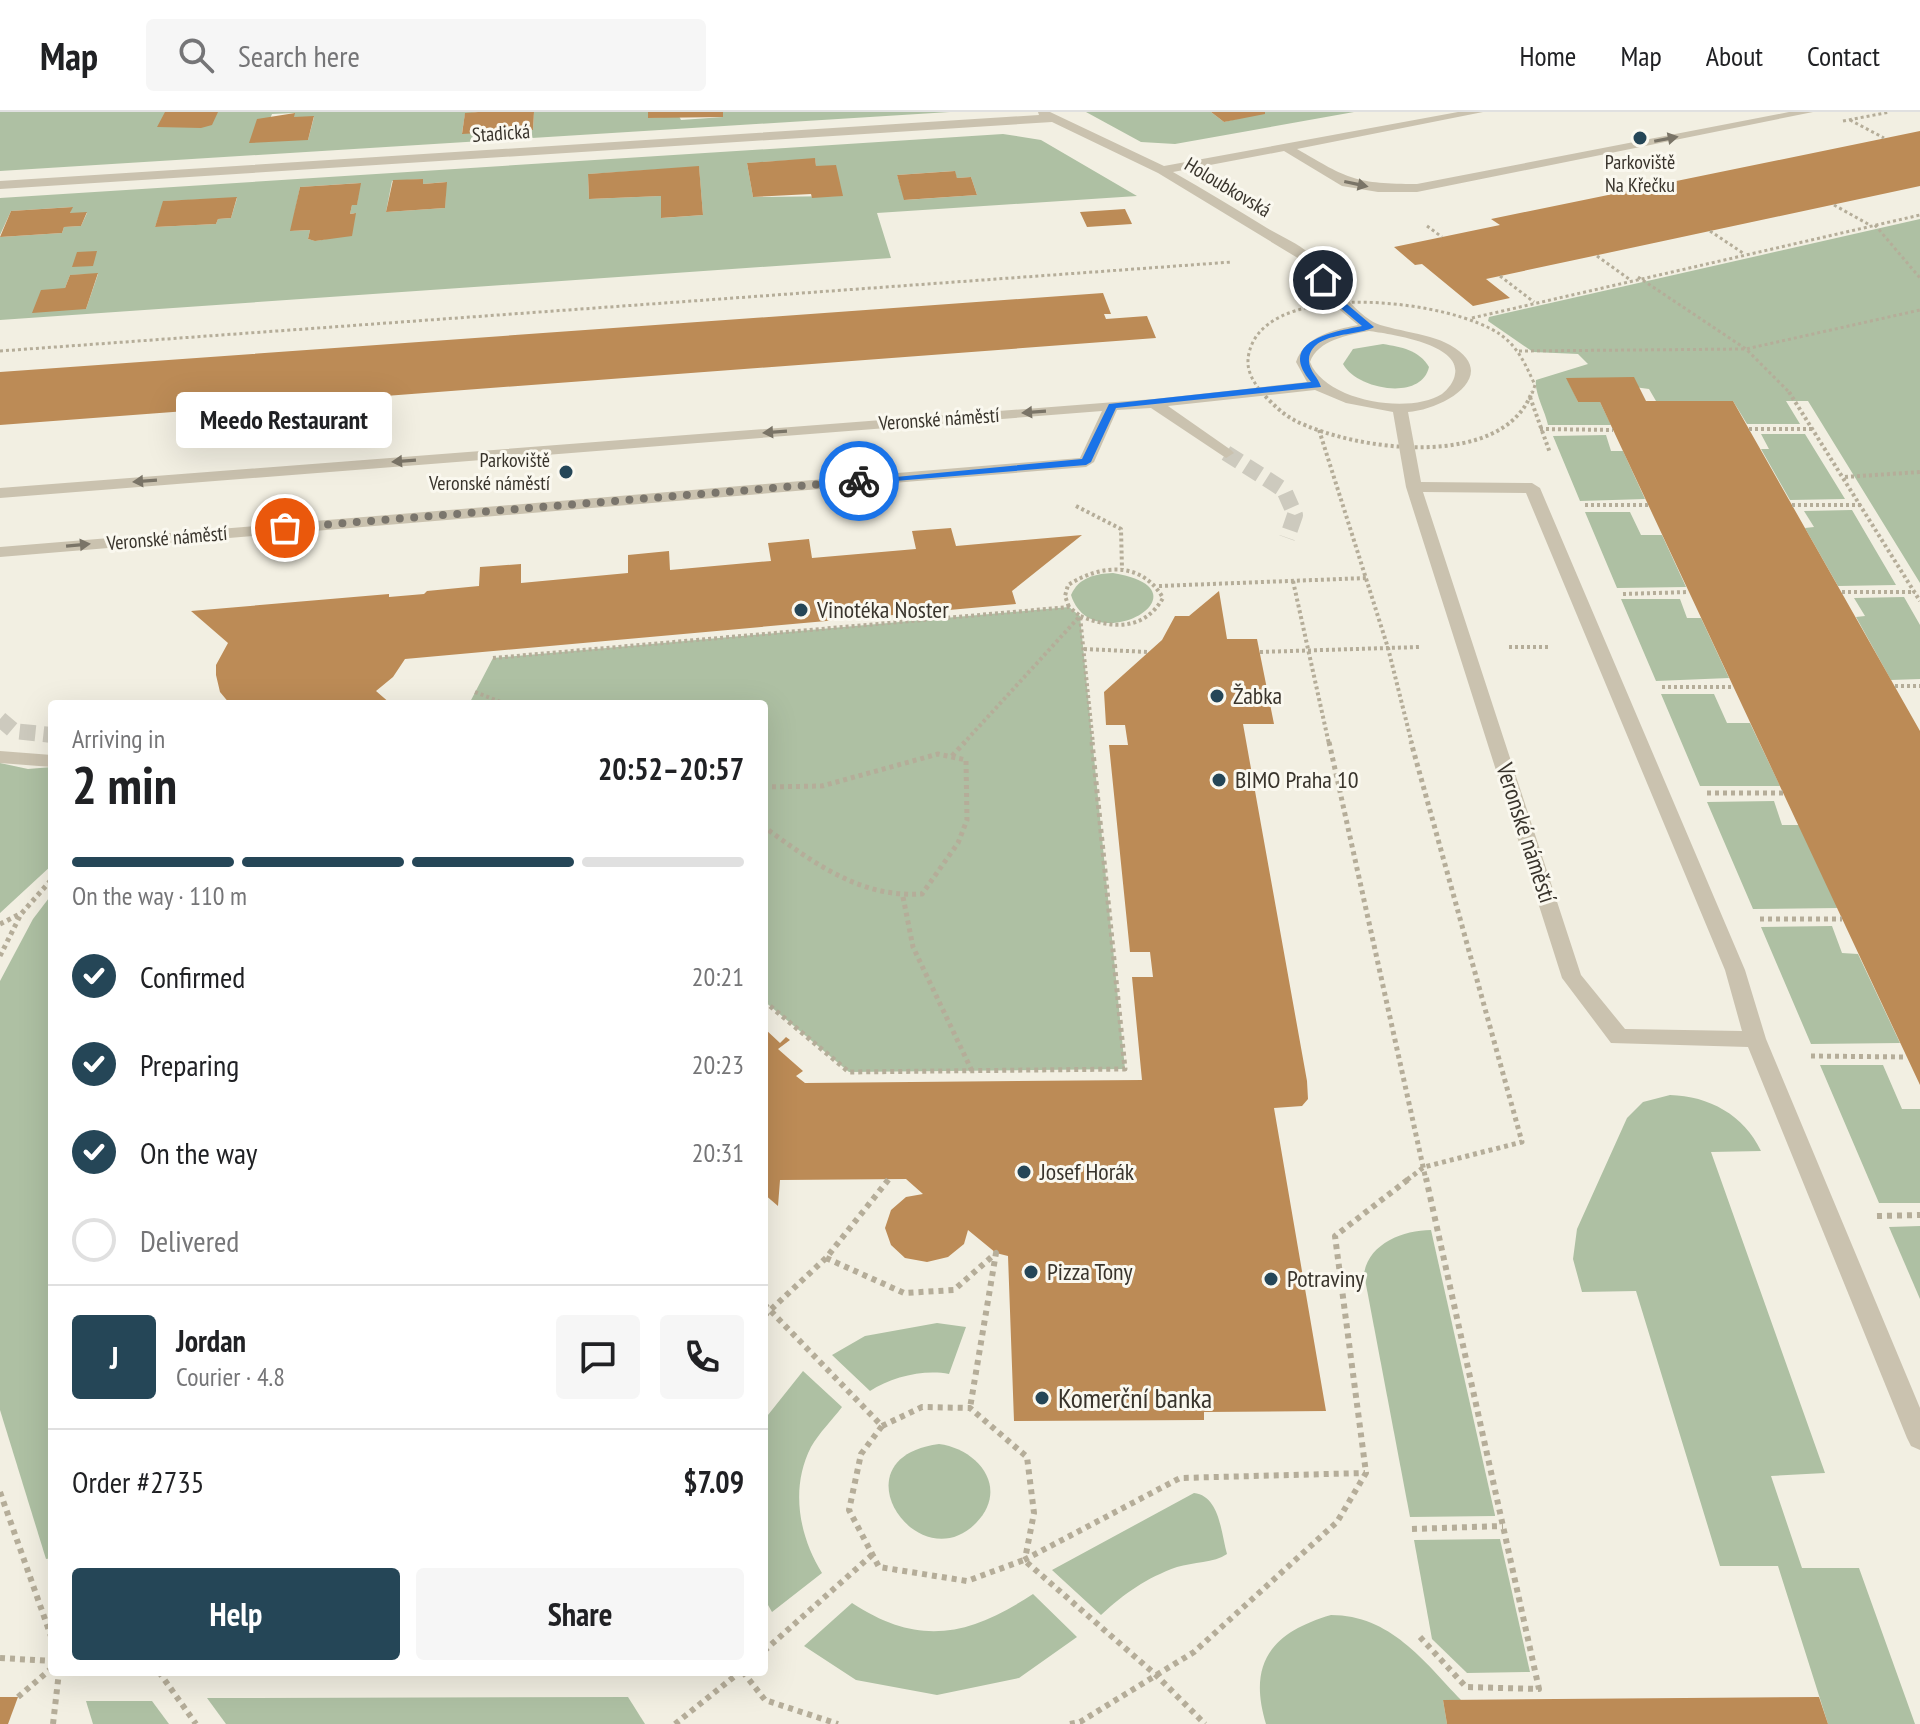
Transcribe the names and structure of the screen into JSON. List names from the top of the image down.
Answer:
{
  "streets": {
    "street": ["Stadická", "Holoubkovská", "Veronské náměstí"]
  },
  "crossings": [
    ["Stadická", "Holoubkovská"]
  ],
  "places": [
    "Parkoviště Na Křečku",
    "Parkoviště Veronské náměstí",
    "Meedo Restaurant",
    "Vinotéka Noster",
    "Žabka",
    "BIMO Praha 10",
    "Josef Horák",
    "Pizza Tony",
    "Potraviny",
    "Komerční banka"
  ],
  "page": {
    "header": "Map",
    "search": "Search here",
    "nav": [
      "Home",
      "Map",
      "About",
      "Contact"
    ],
    "bubble": "Meedo Restaurant",
    "heading": ["2 min", "Arriving in", "20:52–20:57"],
    "panel": [
      "Jordan",
      "Courier · 4.8",
      "Order #2735",
      "$7.09"
    ],
    "bar": "On the way · 110 m",
    "list": [
      ["Confirmed", "20:21"],
      ["Preparing", "20:23"],
      ["On the way", "20:31"],
      "Delivered"
    ],
    "round": "J",
    "buttons": ["Help", "Share"]
  }
}
